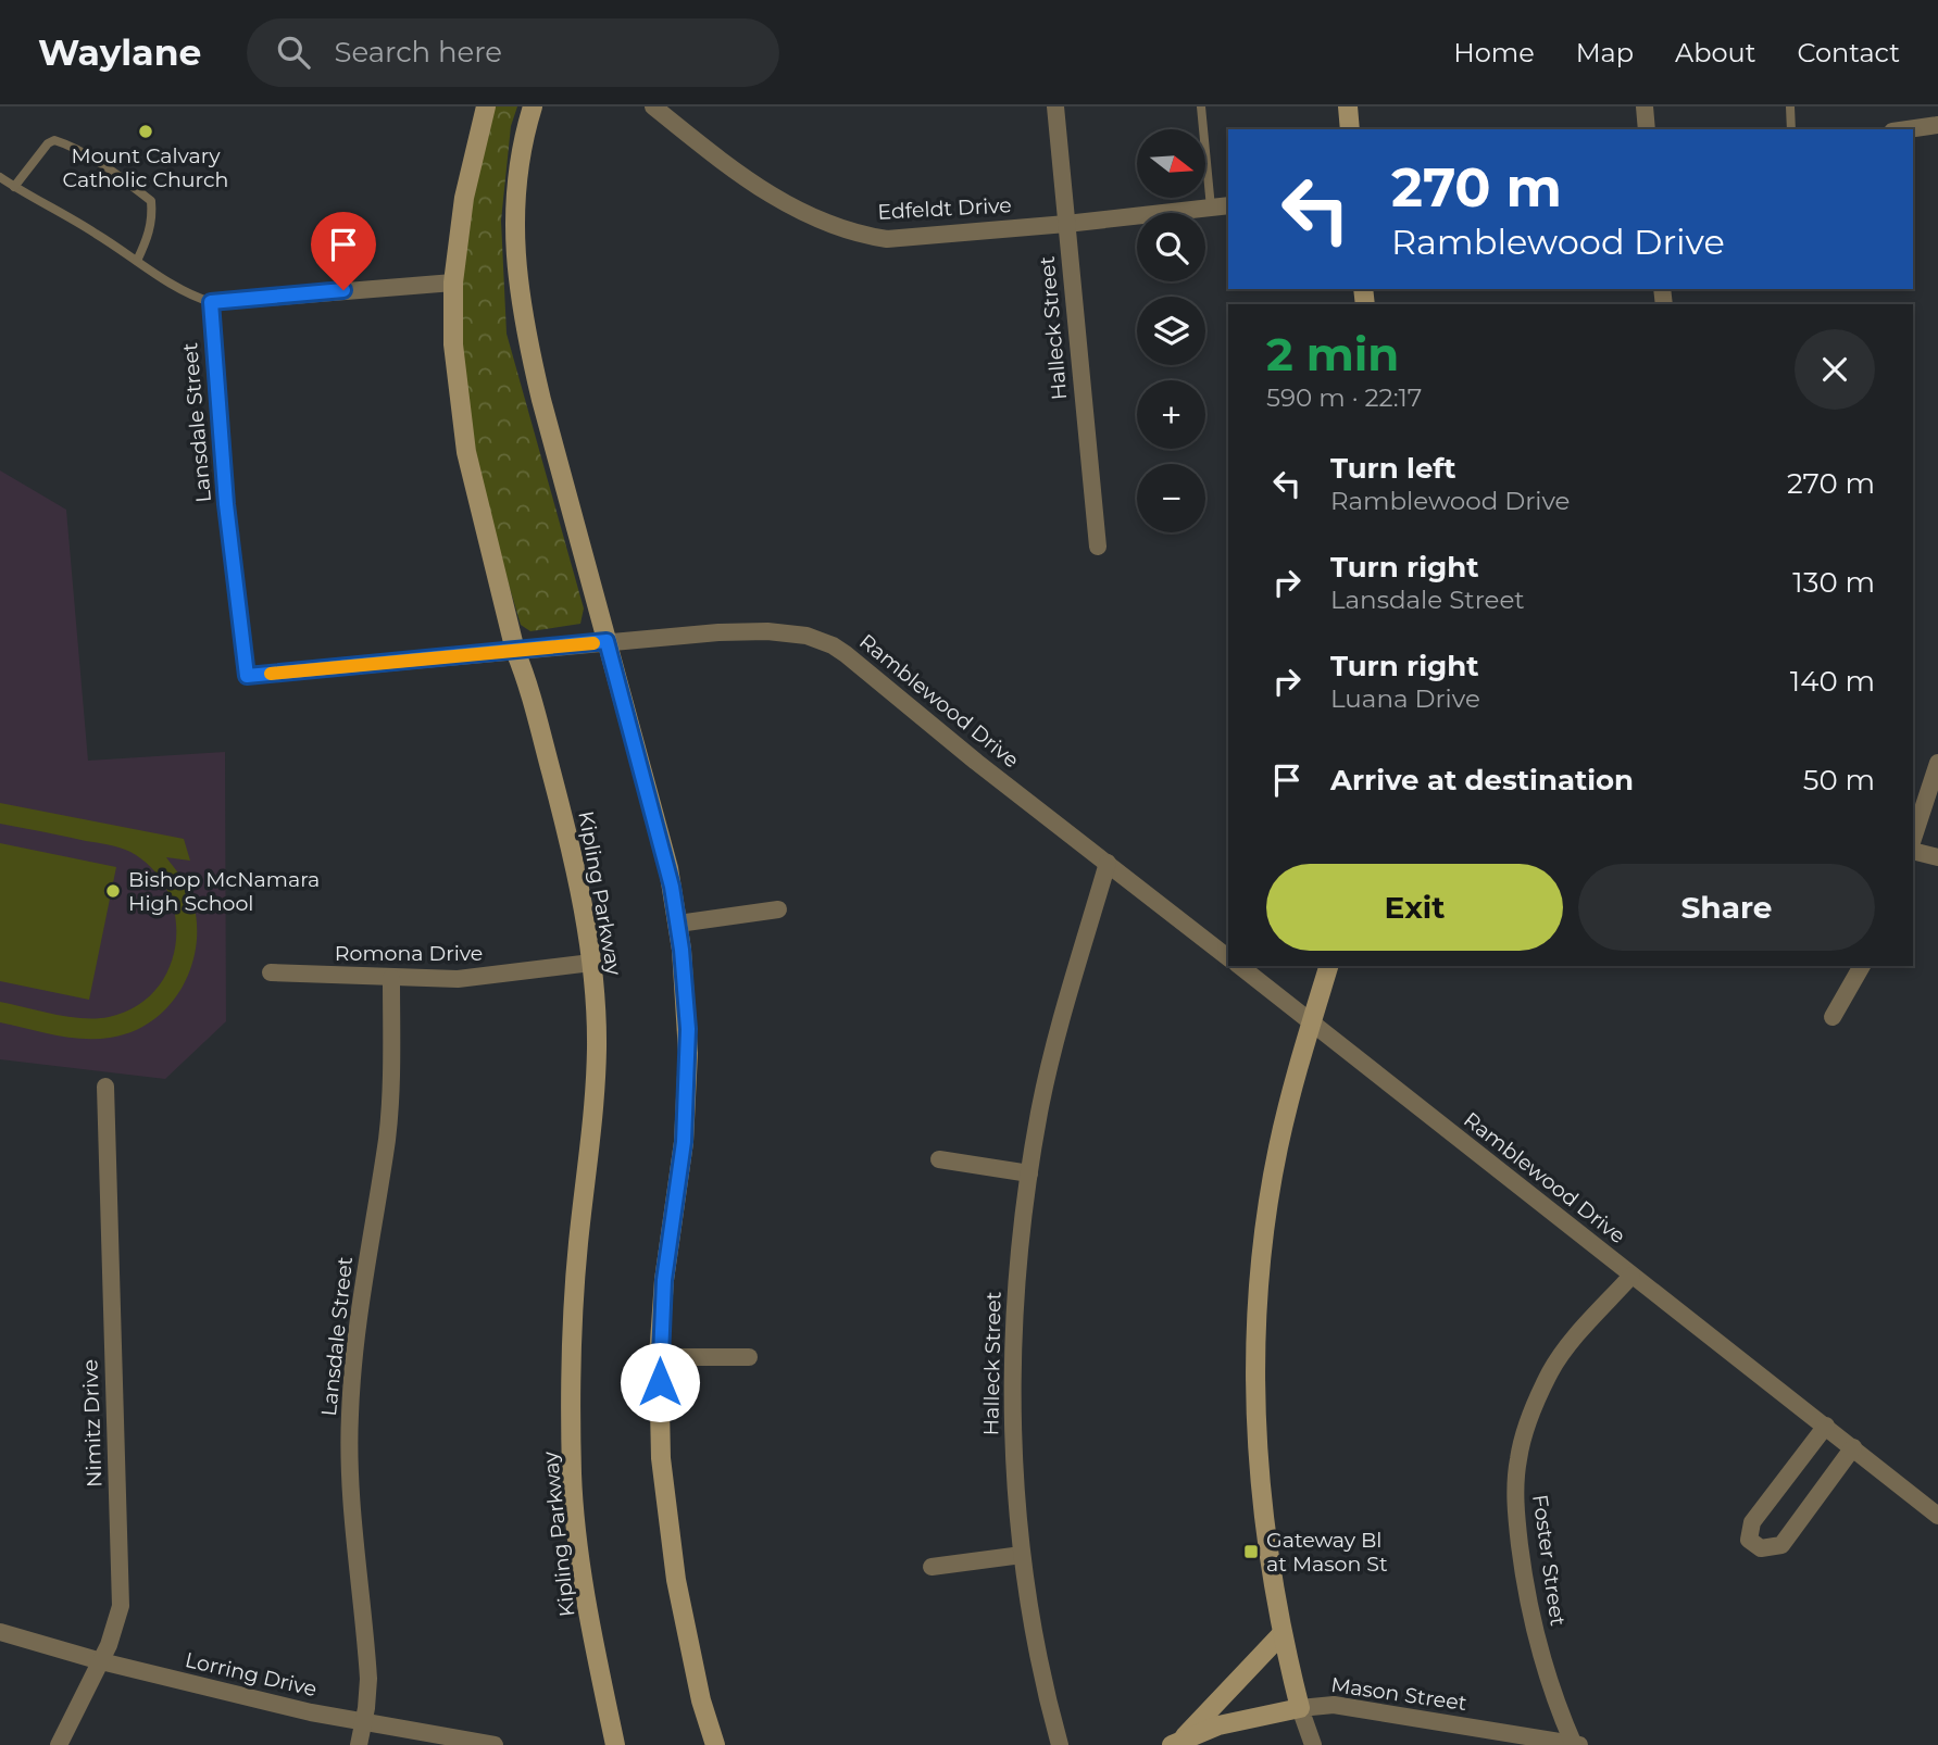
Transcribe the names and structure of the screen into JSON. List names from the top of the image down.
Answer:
{
  "streets": {
    "street": [
      "Edfeldt Drive",
      "Halleck Street",
      "Lansdale Street",
      "Ramblewood Drive",
      "Kipling Parkway",
      "Romona Drive",
      "Nimitz Drive",
      "Foster Street",
      "Lorring Drive",
      "Mason Street"
    ]
  },
  "crossings": [
    ["Edfeldt Drive", "Halleck Street"],
    ["Halleck Street", "Ramblewood Drive"],
    ["Lansdale Street", "Ramblewood Drive"],
    ["Lansdale Street", "Romona Drive"],
    ["Lansdale Street", "Lorring Drive"],
    ["Ramblewood Drive", "Kipling Parkway"],
    ["Ramblewood Drive", "Foster Street"],
    ["Kipling Parkway", "Romona Drive"],
    ["Nimitz Drive", "Lorring Drive"],
    ["Foster Street", "Mason Street"]
  ],
  "places": {
    "other": ["Mount Calvary Catholic Church", "Bishop McNamara High School"],
    "transit": ["Gateway Bl at Mason St"]
  },
  "north": "right",
  "page": {
    "header": "Waylane",
    "search": "Search here",
    "nav": [
      "Home",
      "Map",
      "About",
      "Contact"
    ],
    "map_buttons": ["+", "−"],
    "turn": ["270 m", "Ramblewood Drive"],
    "heading": ["2 min", "590 m · 22:17"],
    "list": [
      {
        "name": "Turn left",
        "note": "Ramblewood Drive",
        "value": "270 m"
      },
      {
        "name": "Turn right",
        "note": "Lansdale Street",
        "value": "130 m"
      },
      {
        "name": "Turn right",
        "note": "Luana Drive",
        "value": "140 m"
      },
      {
        "name": "Arrive at destination",
        "value": "50 m"
      }
    ],
    "buttons": ["Exit", "Share"]
  }
}
